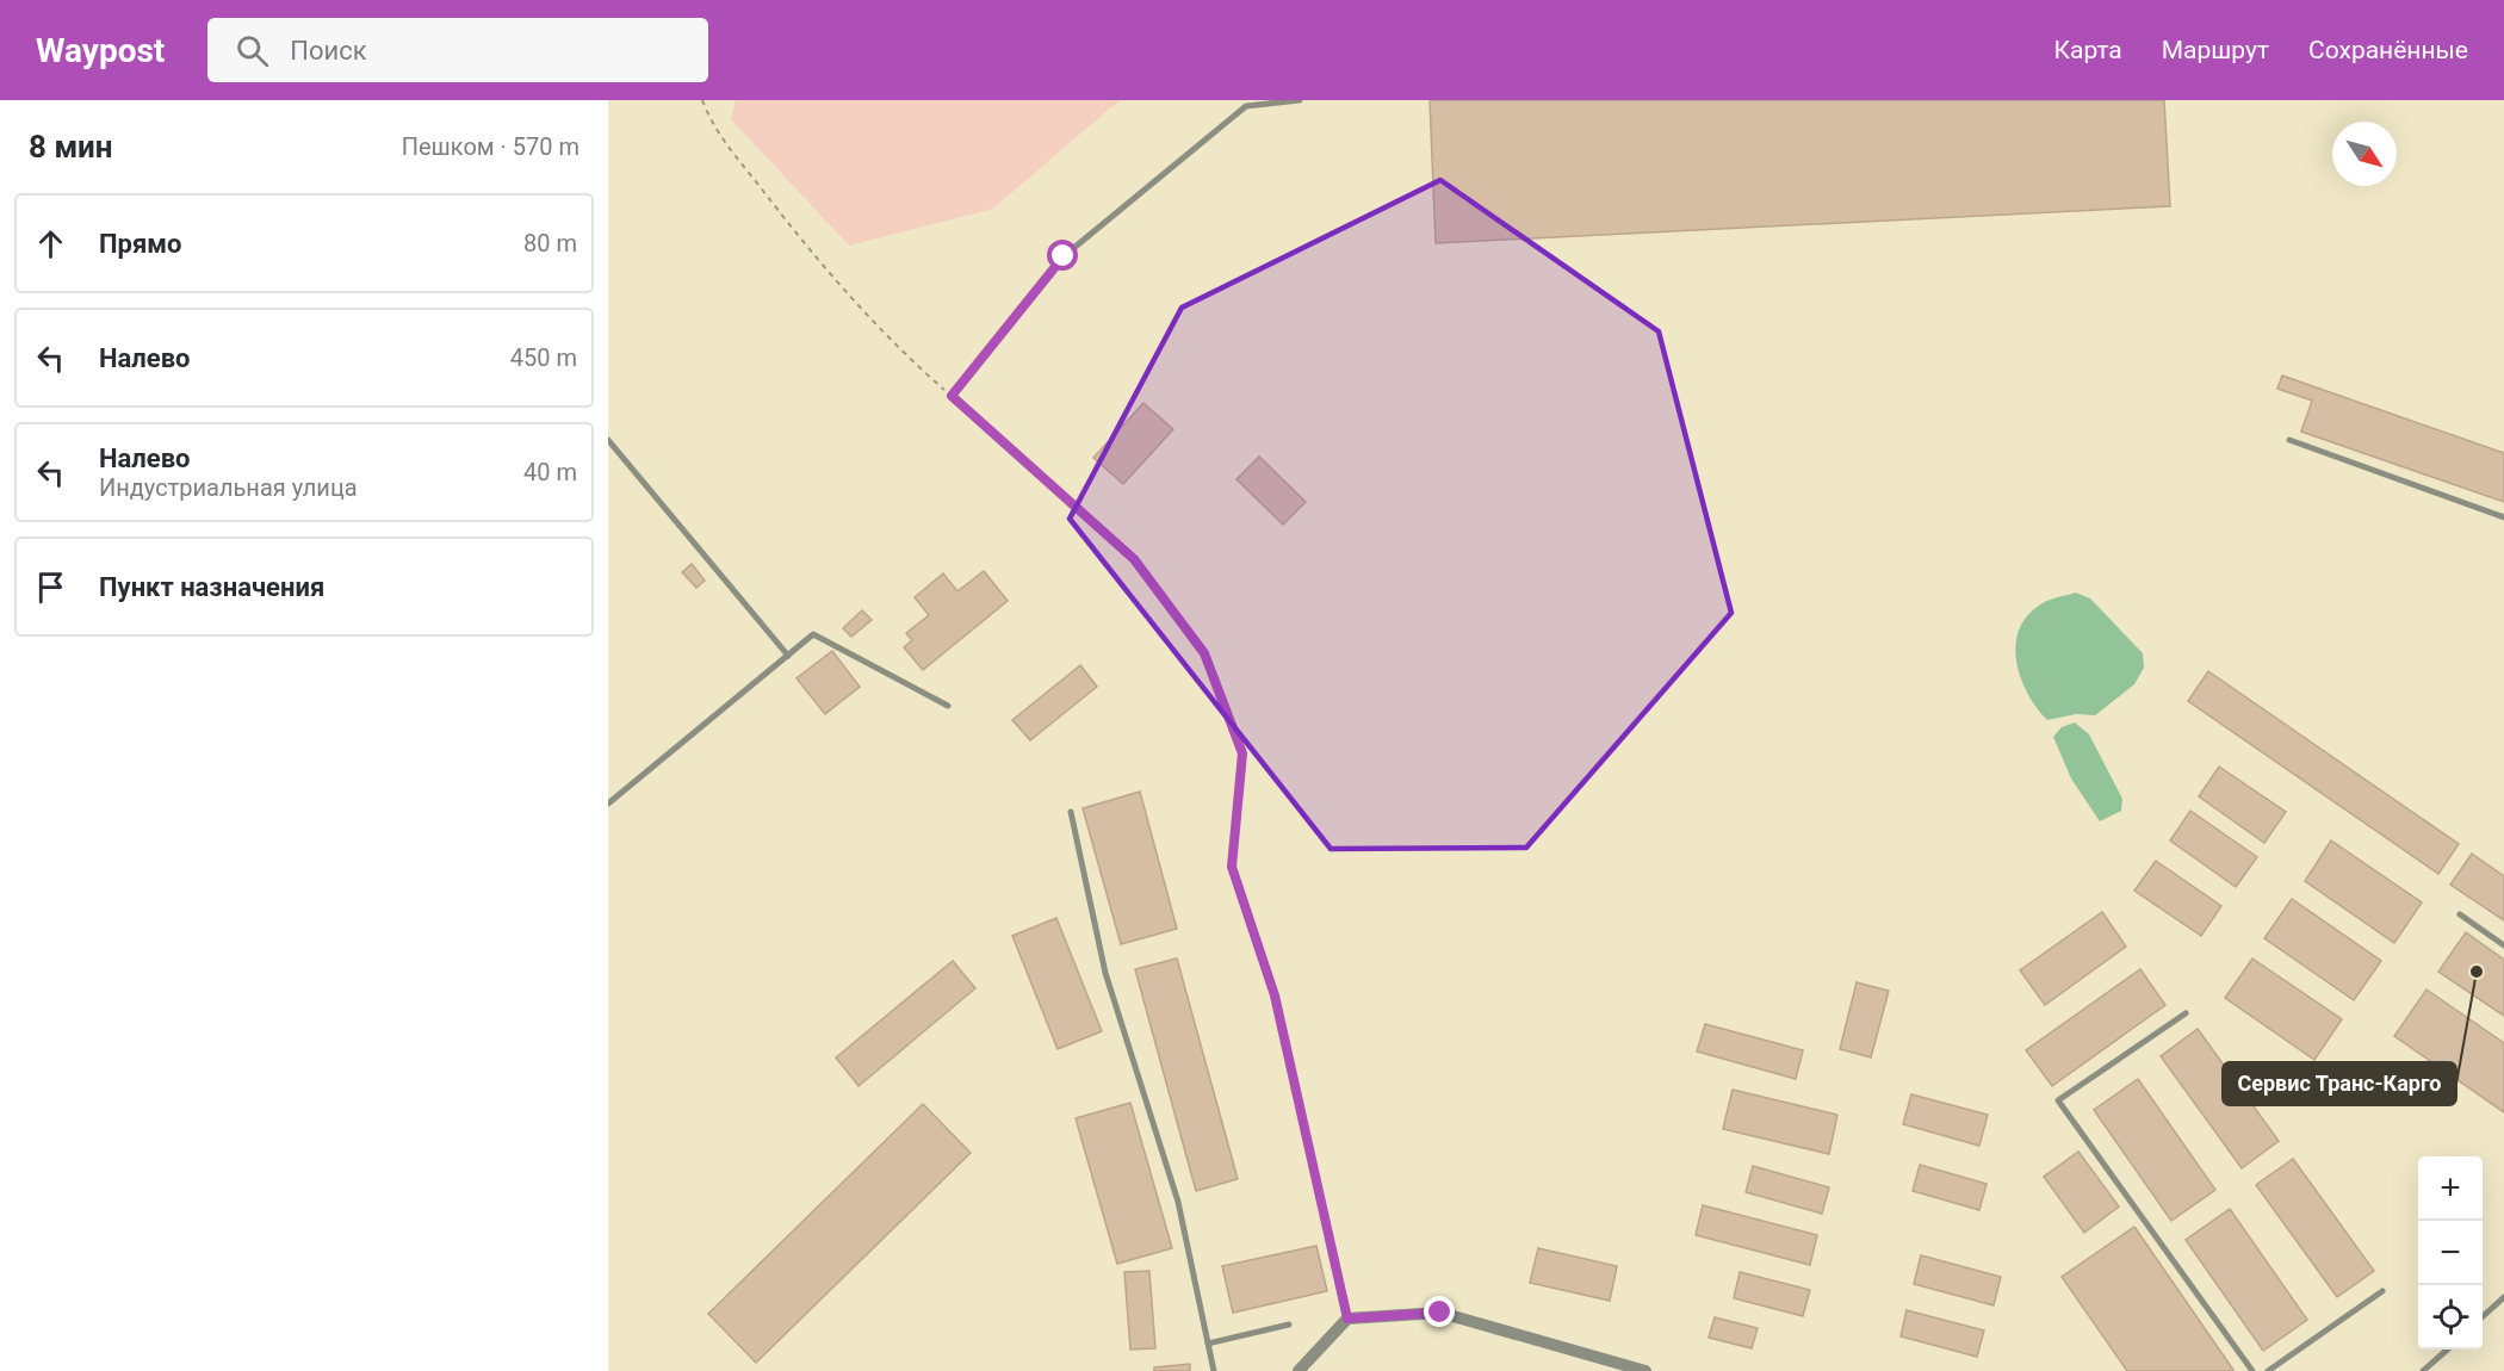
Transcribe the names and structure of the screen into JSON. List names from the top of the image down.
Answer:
{
  "places": ["Сервис Транс-Карго"],
  "north": "bottom right",
  "page": {
    "header": "Waypost",
    "search": "Поиск",
    "nav": ["Карта", "Маршрут", "Сохранённые"],
    "heading": ["8 мин", "Пешком · 570 m"],
    "list": [
      ["Прямо", "80 m"],
      ["Налево", "450 m"],
      ["Налево", "Индустриальная улица", "40 m"],
      "Пункт назначения"
    ],
    "map_buttons": ["+", "−"]
  }
}
